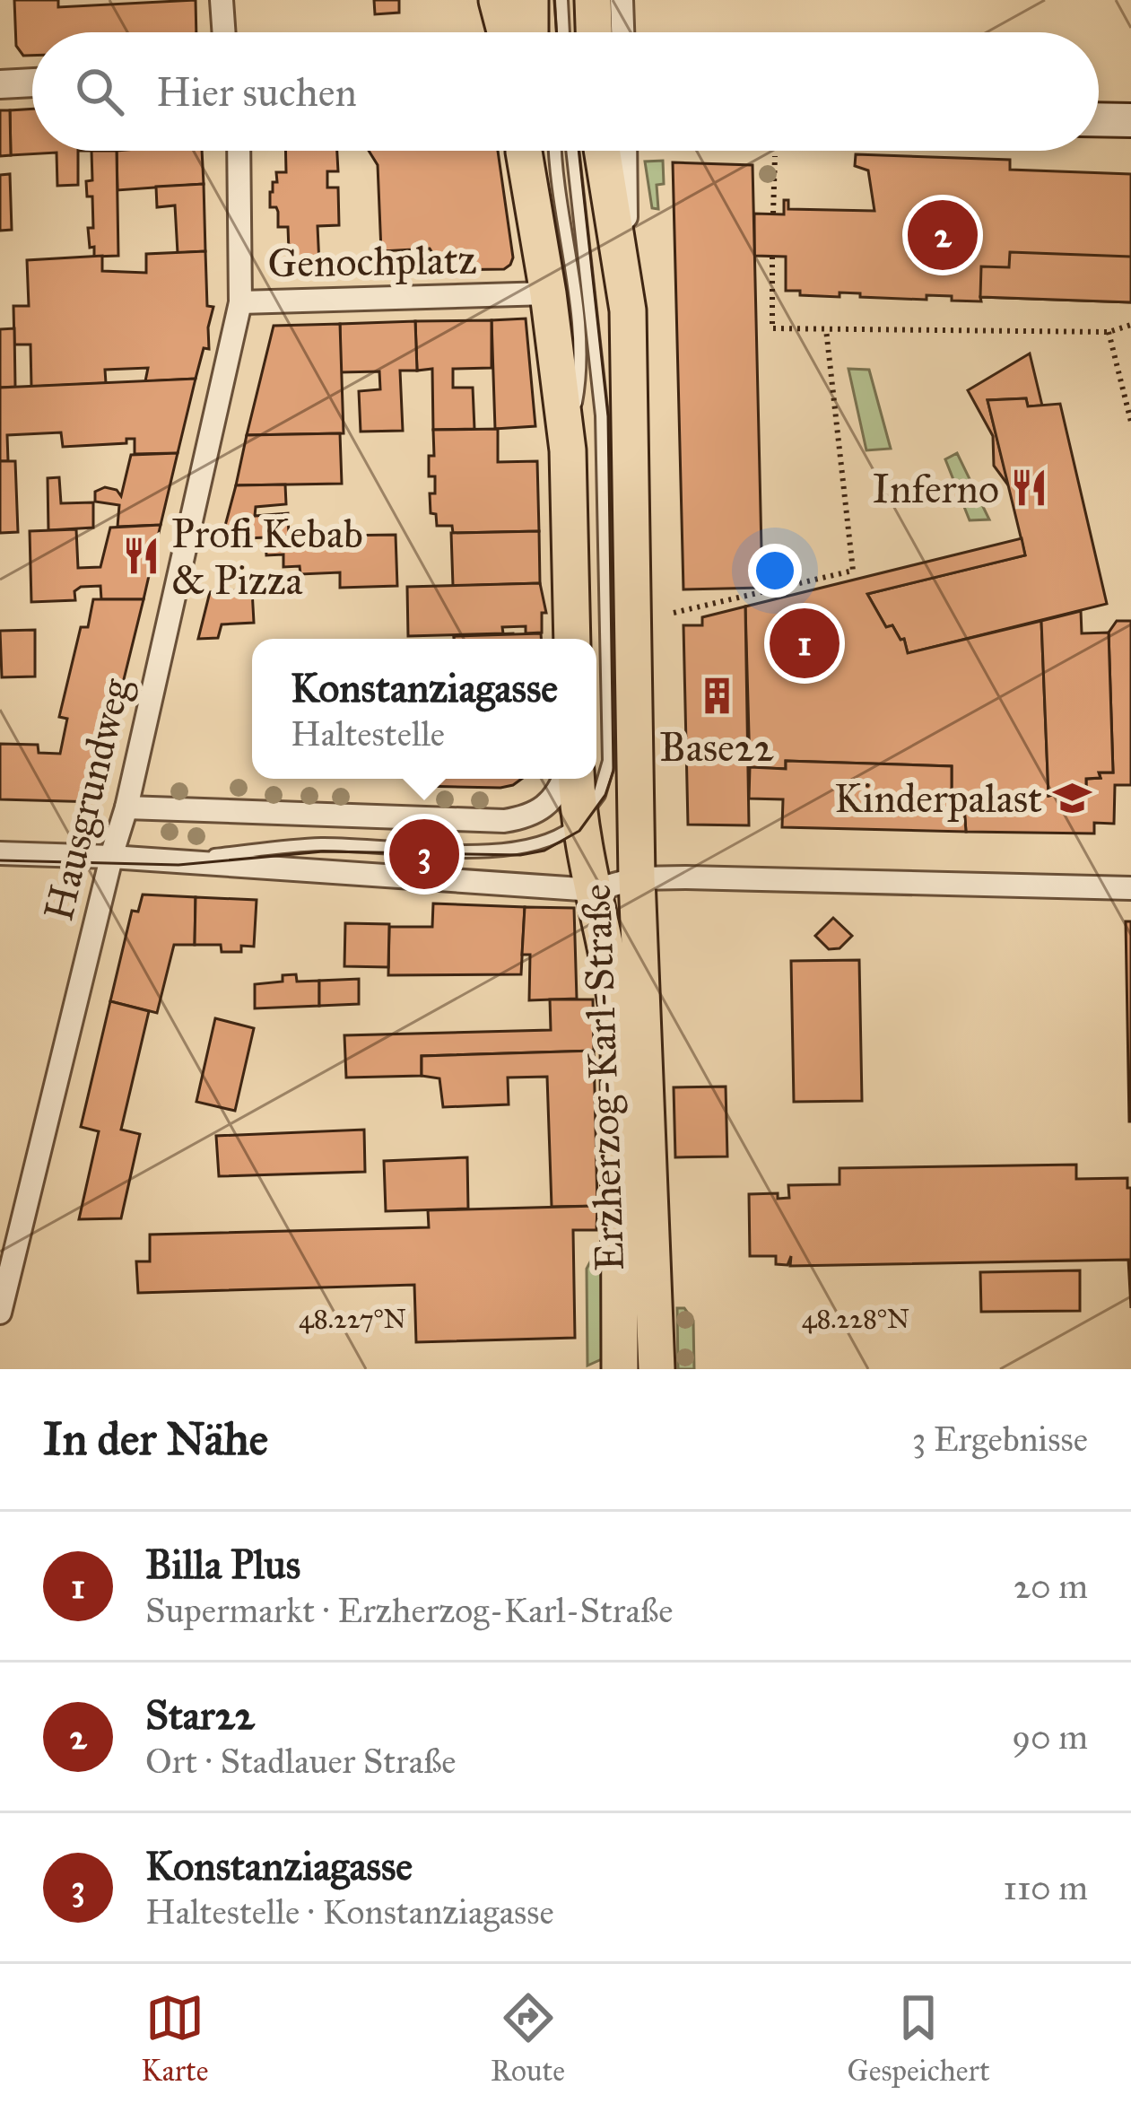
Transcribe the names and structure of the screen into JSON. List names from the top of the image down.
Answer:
{
  "streets": {
    "main road": ["Erzherzog-Karl-Straße"],
    "street": ["Genochplatz", "Hausgrundweg"]
  },
  "crossings": [
    ["Genochplatz", "Hausgrundweg"]
  ],
  "places": {
    "restaurant": ["Inferno", "Profi Kebab & Pizza"],
    "building": ["Base22"],
    "school or university": ["Kinderpalast"]
  },
  "page": {
    "search": "Hier suchen",
    "pins": ["2", "1", "3"],
    "popup": ["Konstanziagasse", "Haltestelle"],
    "heading": ["In der Nähe", "3 Ergebnisse"],
    "list": [
      {
        "mark": "1",
        "name": "Billa Plus",
        "note": "Supermarkt · Erzherzog-Karl-Straße",
        "value": "20 m"
      },
      {
        "mark": "2",
        "name": "Star22",
        "note": "Ort · Stadlauer Straße",
        "value": "90 m"
      },
      {
        "mark": "3",
        "name": "Konstanziagasse",
        "note": "Haltestelle · Konstanziagasse",
        "value": "110 m"
      }
    ],
    "nav": ["Karte", "Route", "Gespeichert"]
  },
  "coordinates": ["48.227°N", "48.228°N"]
}
